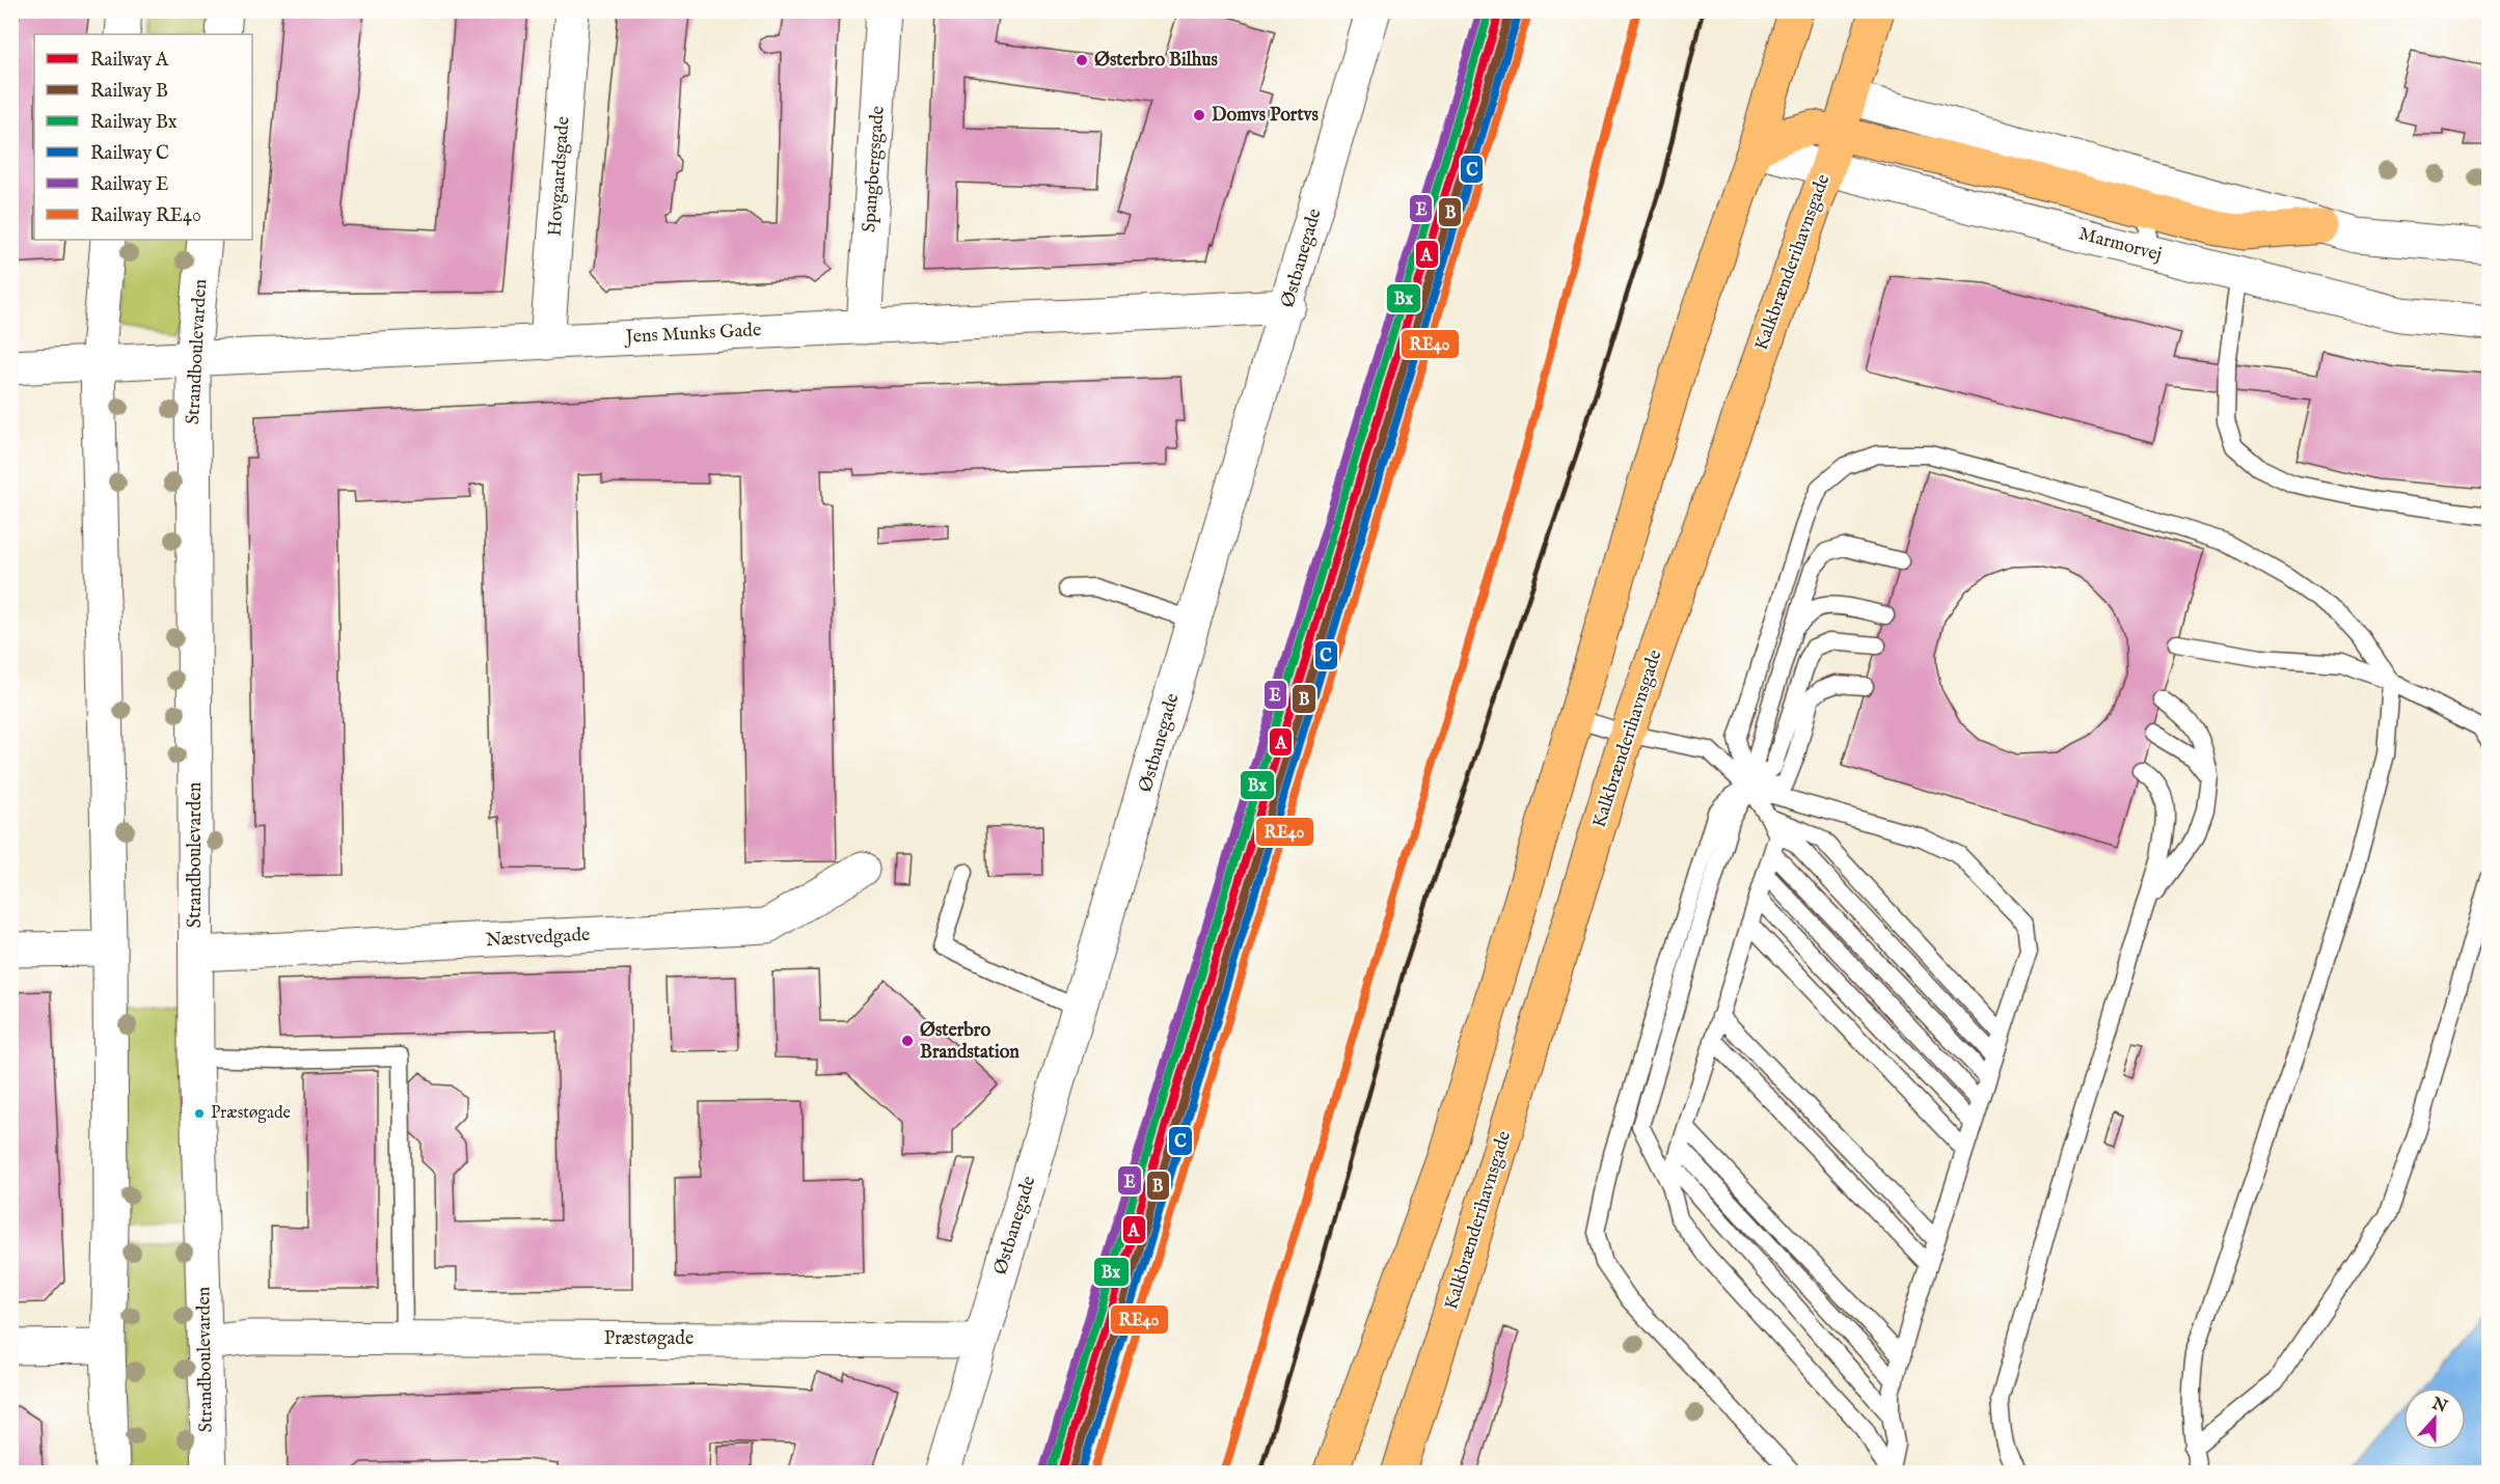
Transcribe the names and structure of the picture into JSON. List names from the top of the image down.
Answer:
{
  "streets": {
    "main road": ["Kalkbrænderihavnsgade"],
    "street": [
      "Spangbergsgade",
      "Hovgaardsgade",
      "Marmorvej",
      "Østbanegade",
      "Jens Munks Gade",
      "Strandboulevarden",
      "Næstvedgade",
      "Præstøgade"
    ]
  },
  "crossings": [
    ["Spangbergsgade", "Jens Munks Gade"],
    ["Hovgaardsgade", "Jens Munks Gade"],
    ["Marmorvej", "Kalkbrænderihavnsgade"],
    ["Østbanegade", "Jens Munks Gade"],
    ["Østbanegade", "Præstøgade"],
    ["Jens Munks Gade", "Strandboulevarden"],
    ["Strandboulevarden", "Næstvedgade"],
    ["Strandboulevarden", "Præstøgade"]
  ],
  "places": [
    "Østerbro Bilhus",
    "Domvs Portvs",
    "Østerbro Brandstation",
    "Præstøgade"
  ],
  "lines": [
    "rail line A",
    "rail line Bx",
    "rail line E",
    "rail line RE40",
    "rail line B",
    "rail line C"
  ],
  "legend": [
    "Railway A",
    "Railway B",
    "Railway Bx",
    "Railway C",
    "Railway E",
    "Railway RE40"
  ],
  "north": "top"
}
